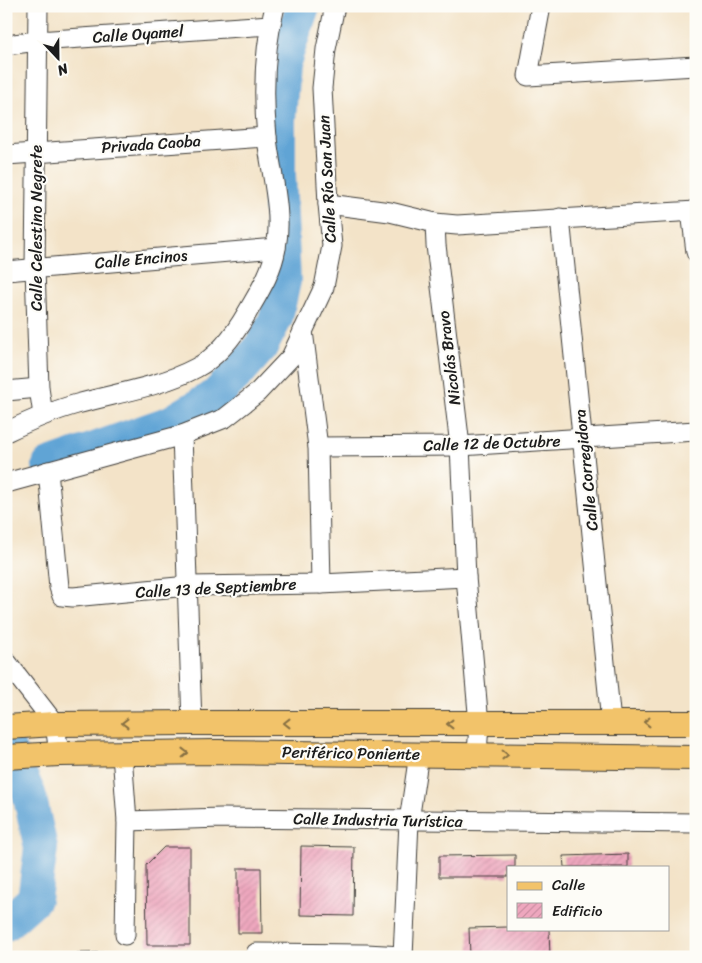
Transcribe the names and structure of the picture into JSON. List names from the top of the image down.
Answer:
{
  "streets": {
    "main road": ["Periférico Poniente"],
    "street": [
      "Calle Oyamel",
      "Privada Caoba",
      "Calle Río San Juan",
      "Calle Celestino Negrete",
      "Calle Encinos",
      "Nicolás Bravo",
      "Calle 12 de Octubre",
      "Calle Corregidora",
      "Calle 13 de Septiembre",
      "Calle Industria Turística"
    ]
  },
  "crossings": [
    ["Calle Oyamel", "Calle Celestino Negrete"],
    ["Privada Caoba", "Calle Celestino Negrete"],
    ["Calle Río San Juan", "Calle 13 de Septiembre"],
    ["Calle Celestino Negrete", "Calle Encinos"],
    ["Nicolás Bravo", "Calle 12 de Octubre"],
    ["Nicolás Bravo", "Calle 13 de Septiembre"],
    ["Nicolás Bravo", "Periférico Poniente"],
    ["Calle 12 de Octubre", "Calle Corregidora"],
    ["Calle Corregidora", "Periférico Poniente"]
  ],
  "legend": ["Calle", "Edificio"],
  "north": "bottom"
}
